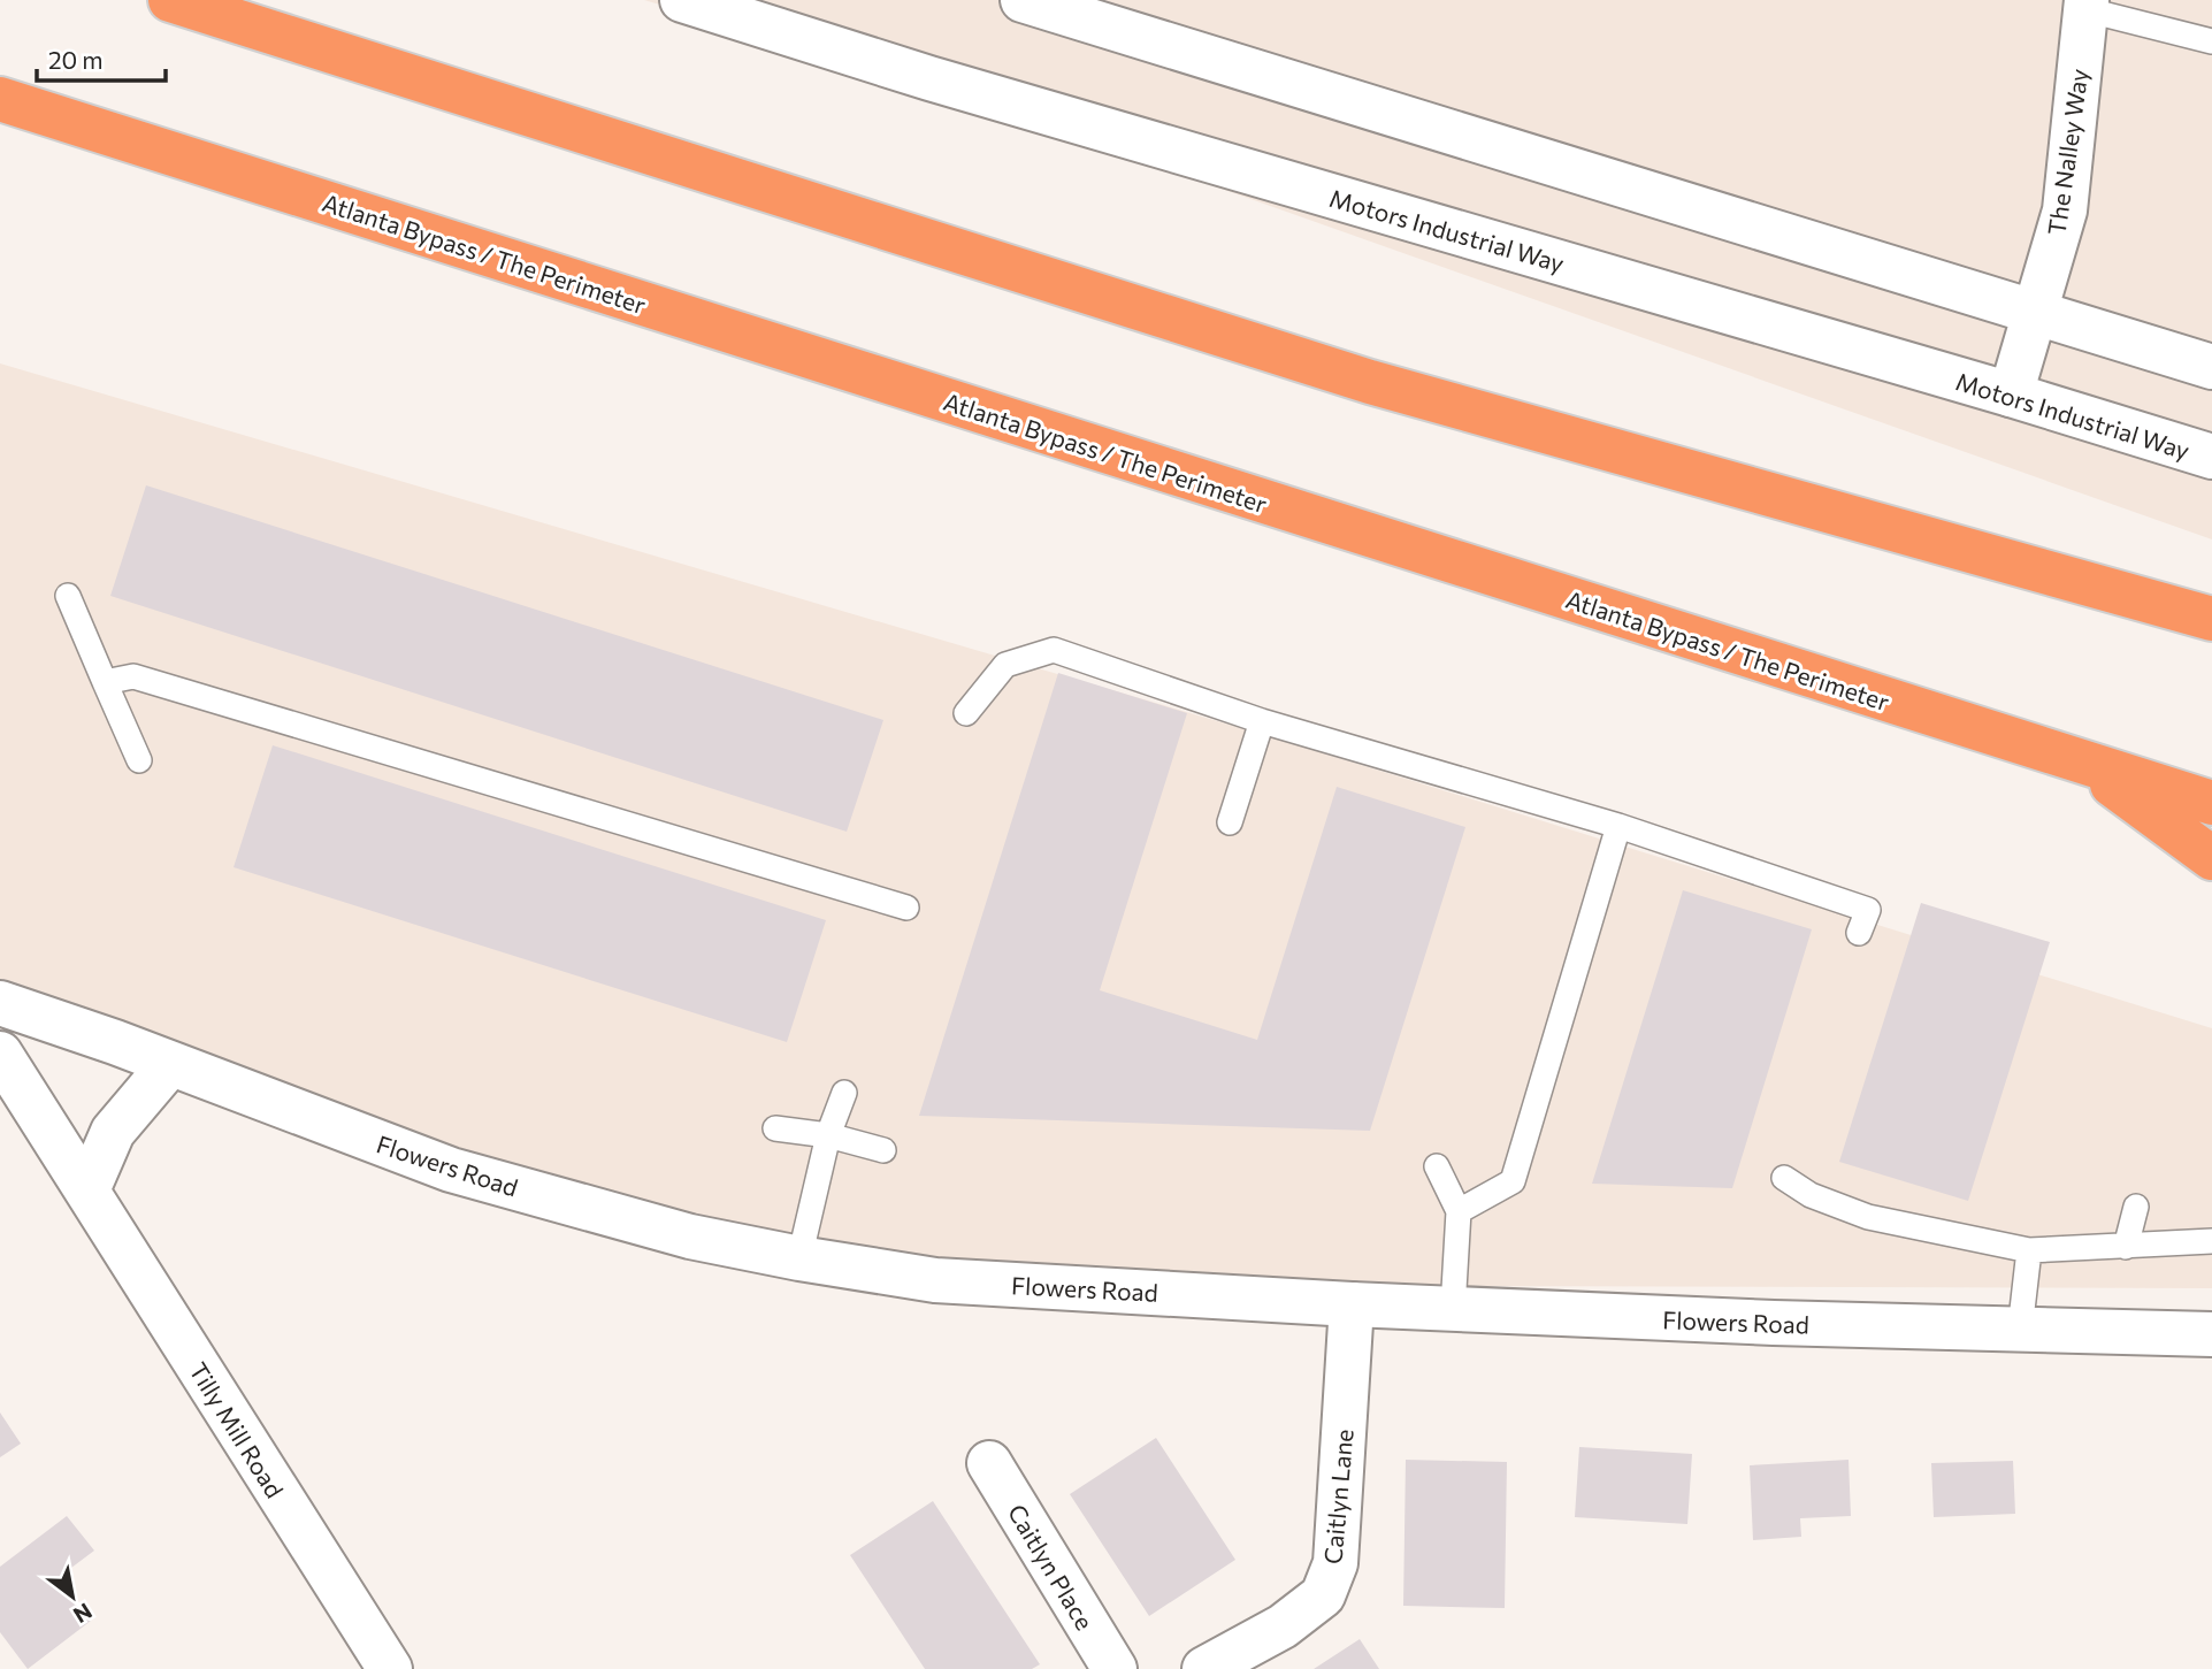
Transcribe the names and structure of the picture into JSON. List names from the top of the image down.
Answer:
{
  "streets": {
    "highway": ["Atlanta Bypass / The Perimeter"],
    "street": [
      "The Nalley Way",
      "Motors Industrial Way",
      "Flowers Road",
      "Tilly Mill Road",
      "Caitlyn Lane",
      "Caitlyn Place"
    ]
  },
  "crossings": [
    ["The Nalley Way", "Motors Industrial Way"],
    ["Flowers Road", "Caitlyn Lane"]
  ],
  "scale_bar": "20 m",
  "north": "bottom right"
}
